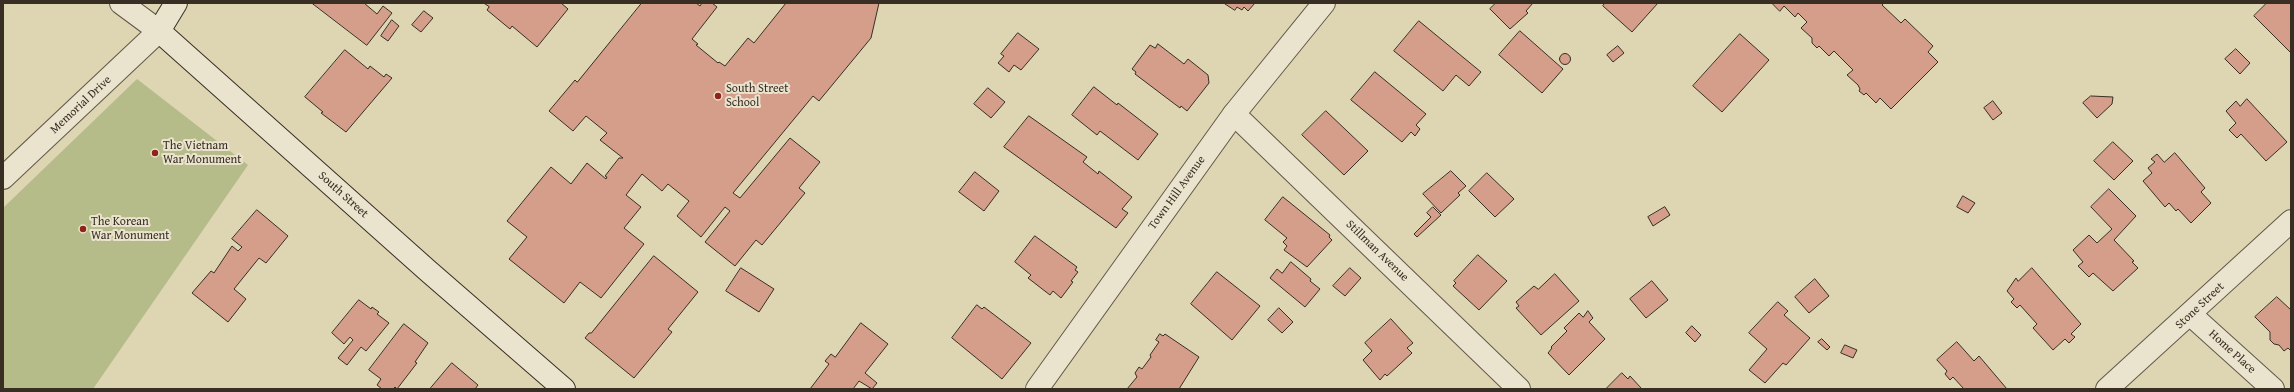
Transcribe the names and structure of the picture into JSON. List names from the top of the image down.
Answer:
{
  "streets": {
    "street": [
      "Memorial Drive",
      "Town Hill Avenue",
      "South Street",
      "Stillman Avenue",
      "Stone Street",
      "Home Place"
    ]
  },
  "crossings": [
    ["Memorial Drive", "South Street"],
    ["Town Hill Avenue", "Stillman Avenue"],
    ["Stone Street", "Home Place"]
  ],
  "places": ["South Street School", "The Vietnam War Monument", "The Korean War Monument"]
}
